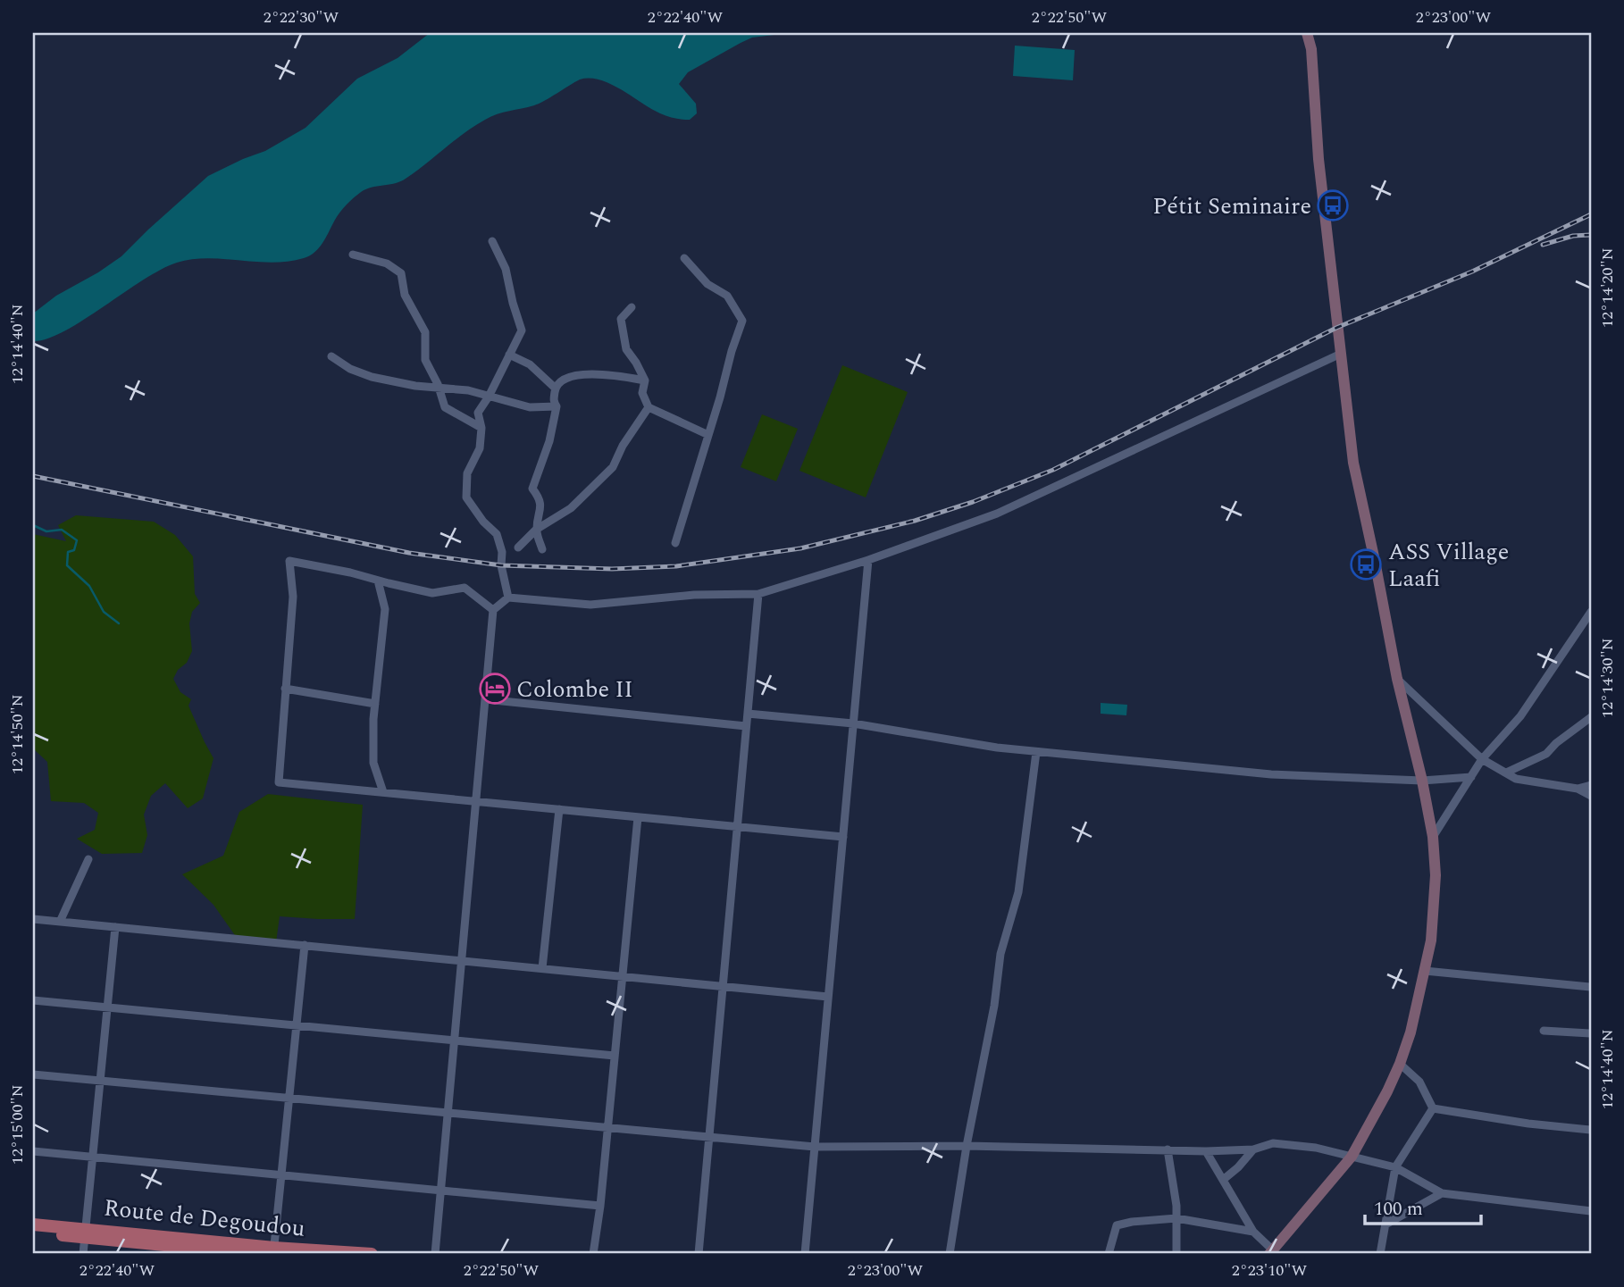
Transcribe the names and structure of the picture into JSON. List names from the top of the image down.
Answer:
{
  "streets": {
    "main road": ["Route de Degoudou"]
  },
  "places": {
    "bus stop": ["Pétit Seminaire", "ASS Village Laafi"],
    "hotel": ["Colombe II"]
  },
  "scale_bar": "100 m",
  "coordinates": [
    "2°22'30\"W",
    "2°22'40\"W",
    "2°22'50\"W",
    "2°23'00\"W",
    "12°14'20\"N",
    "12°14'40\"N",
    "12°14'30\"N",
    "12°14'50\"N",
    "12°15'00\"N",
    "2°23'10\"W"
  ]
}
